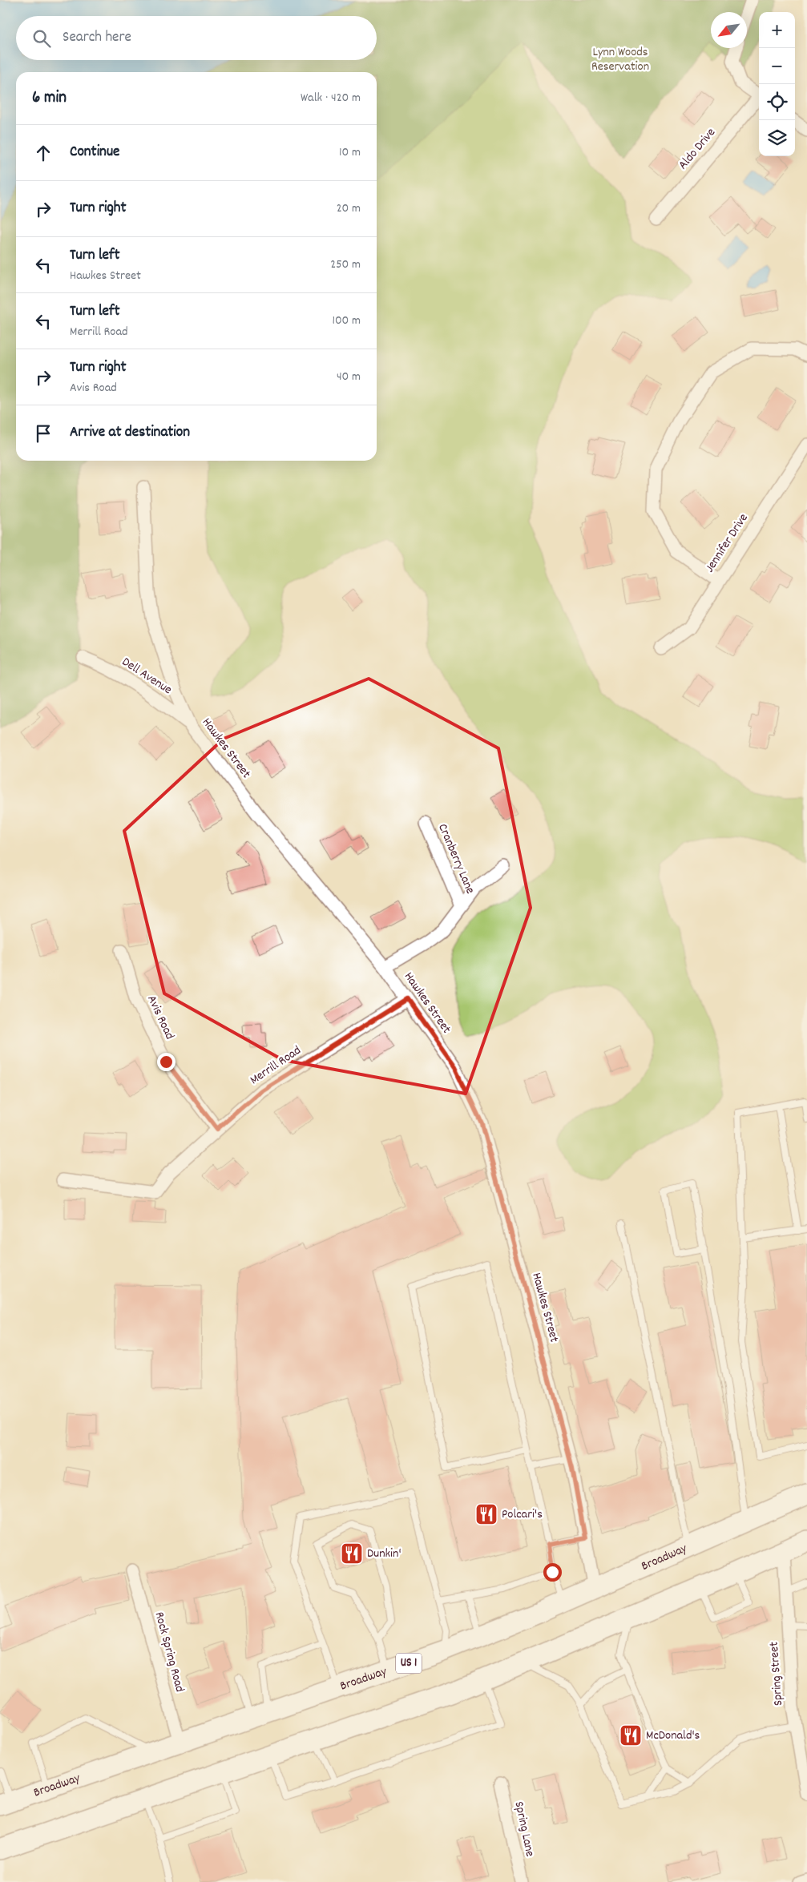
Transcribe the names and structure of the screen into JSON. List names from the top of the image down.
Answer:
{
  "streets": {
    "highway": ["Broadway", "US 1"],
    "street": [
      "Aldo Drive",
      "Jennifer Drive",
      "Dell Avenue",
      "Hawkes Street",
      "Cranberry Lane",
      "Avis Road",
      "Merrill Road",
      "Rock Spring Road",
      "Spring Street",
      "Spring Lane"
    ]
  },
  "crossings": [
    ["Dell Avenue", "Hawkes Street"],
    ["Hawkes Street", "Merrill Road"],
    ["Hawkes Street", "Broadway"],
    ["Avis Road", "Merrill Road"],
    ["Broadway", "Rock Spring Road"]
  ],
  "parks": ["Lynn Woods Reservation"],
  "places": {
    "restaurant": ["Polcari's", "Dunkin'", "McDonald's"]
  },
  "north": "bottom left",
  "page": {
    "map_buttons": ["+", "−"],
    "search": "Search here",
    "heading": ["6 min", "Walk · 420 m"],
    "list": [
      ["Continue", "10 m"],
      ["Turn right", "20 m"],
      ["Turn left", "Hawkes Street", "250 m"],
      ["Turn left", "Merrill Road", "100 m"],
      ["Turn right", "Avis Road", "40 m"],
      "Arrive at destination"
    ]
  }
}
